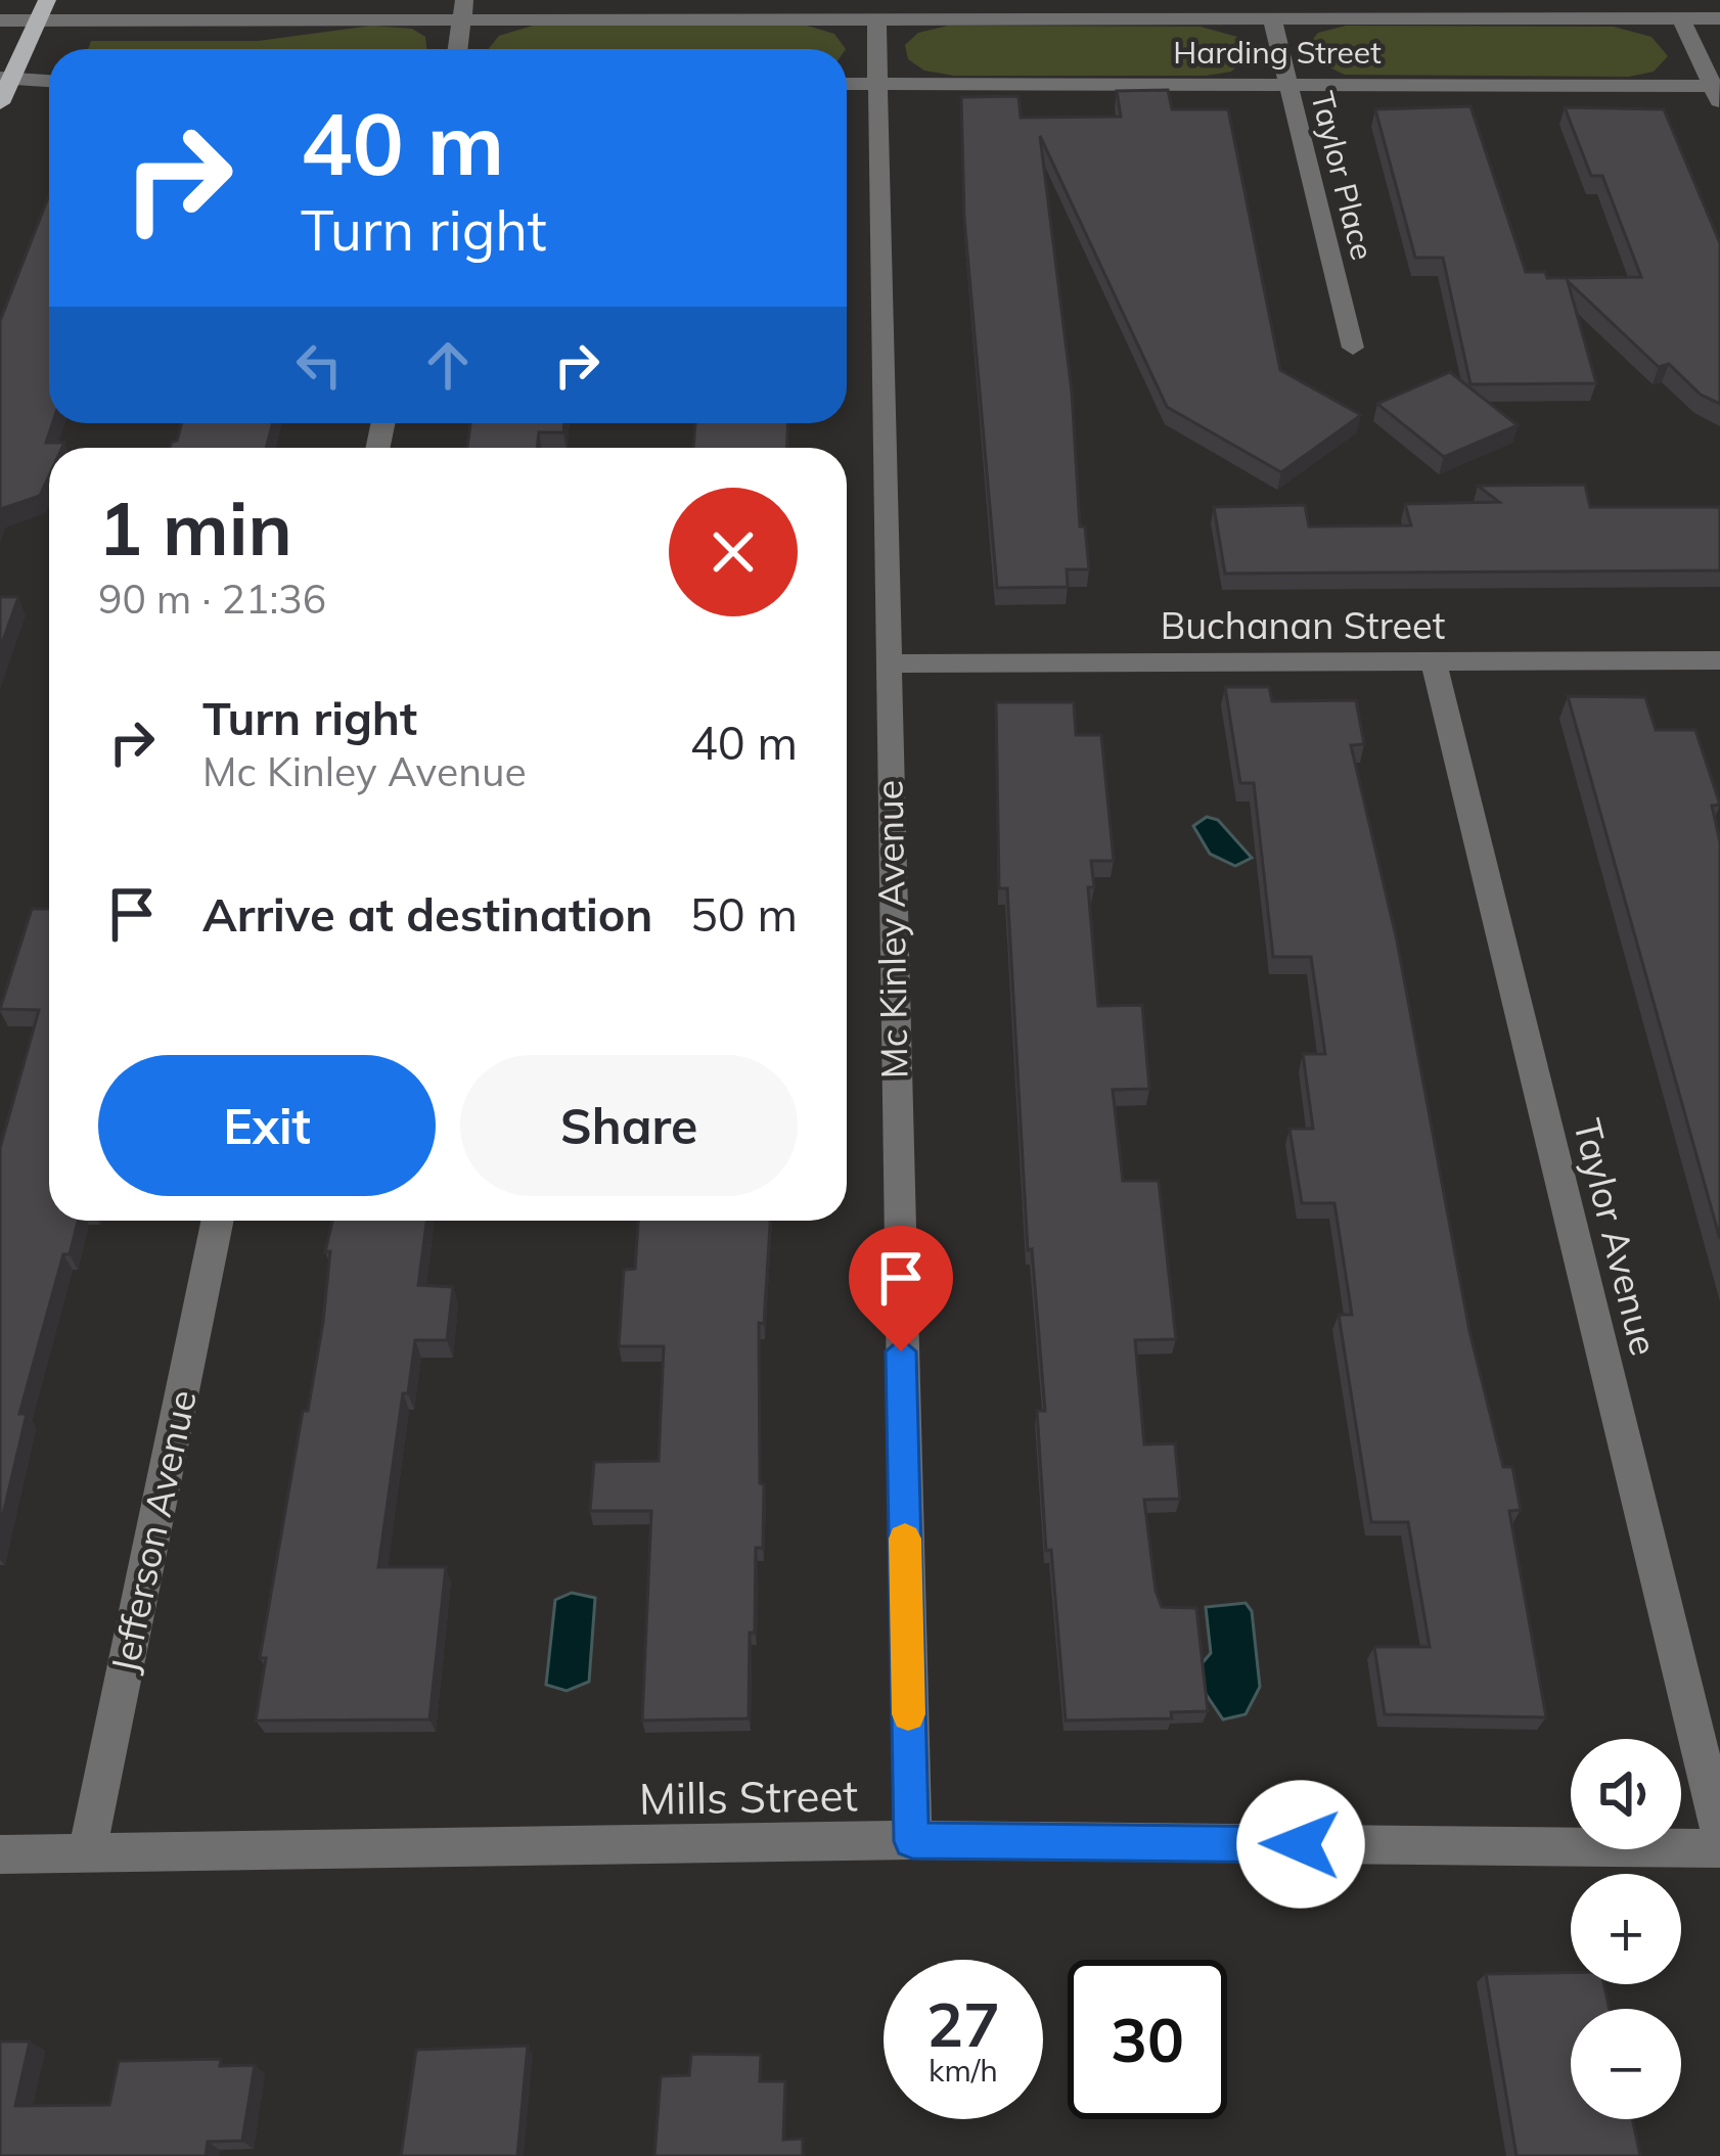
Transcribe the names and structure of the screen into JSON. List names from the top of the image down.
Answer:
{
  "streets": {
    "street": [
      "Harding Street",
      "Taylor Place",
      "Buchanan Street",
      "Mc Kinley Avenue",
      "Taylor Avenue",
      "Jefferson Avenue",
      "Mills Street"
    ]
  },
  "crossings": [
    ["Harding Street", "Taylor Place"],
    ["Harding Street", "Mc Kinley Avenue"],
    ["Buchanan Street", "Mc Kinley Avenue"],
    ["Buchanan Street", "Taylor Avenue"],
    ["Mc Kinley Avenue", "Mills Street"],
    ["Jefferson Avenue", "Mills Street"]
  ],
  "page": {
    "turn": ["40 m", "Turn right"],
    "heading": ["1 min", "90 m · 21:36"],
    "list": [
      {
        "name": "Turn right",
        "note": "Mc Kinley Avenue",
        "value": "40 m"
      },
      {
        "name": "Arrive at destination",
        "value": "50 m"
      }
    ],
    "buttons": ["Exit", "Share"],
    "map_buttons": ["+", "−"],
    "speed": "27 km/h",
    "limit": "30"
  }
}
